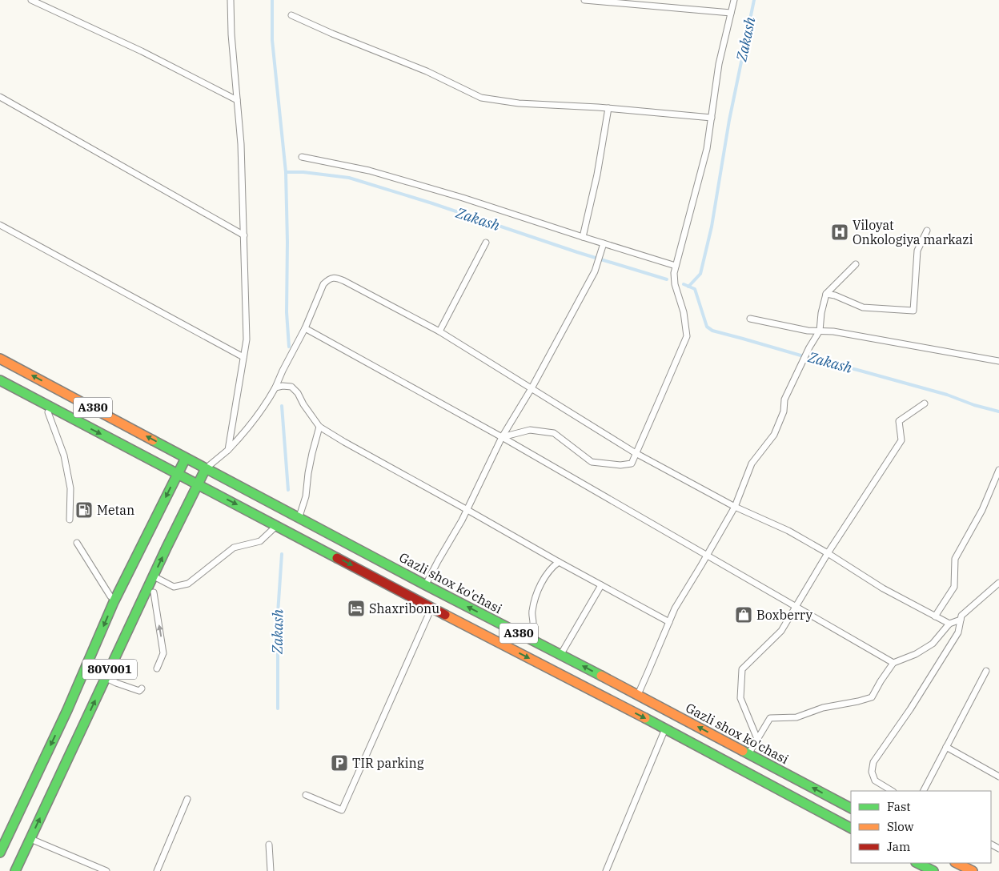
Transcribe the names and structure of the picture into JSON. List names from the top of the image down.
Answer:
{
  "streets": {
    "highway": ["A380", "Gazli shox ko'chasi", "80V001"]
  },
  "crossings": [
    ["A380", "Gazli shox ko'chasi"],
    ["A380", "80V001"],
    ["Gazli shox ko'chasi", "80V001"]
  ],
  "water": ["Zakash"],
  "places": {
    "hospital": ["Viloyat Onkologiya markazi"],
    "fuel station": ["Metan"],
    "hotel": ["Shaxribonu"],
    "shop": ["Boxberry"],
    "parking": ["TIR parking"]
  },
  "legend": ["Fast", "Slow", "Jam"]
}
